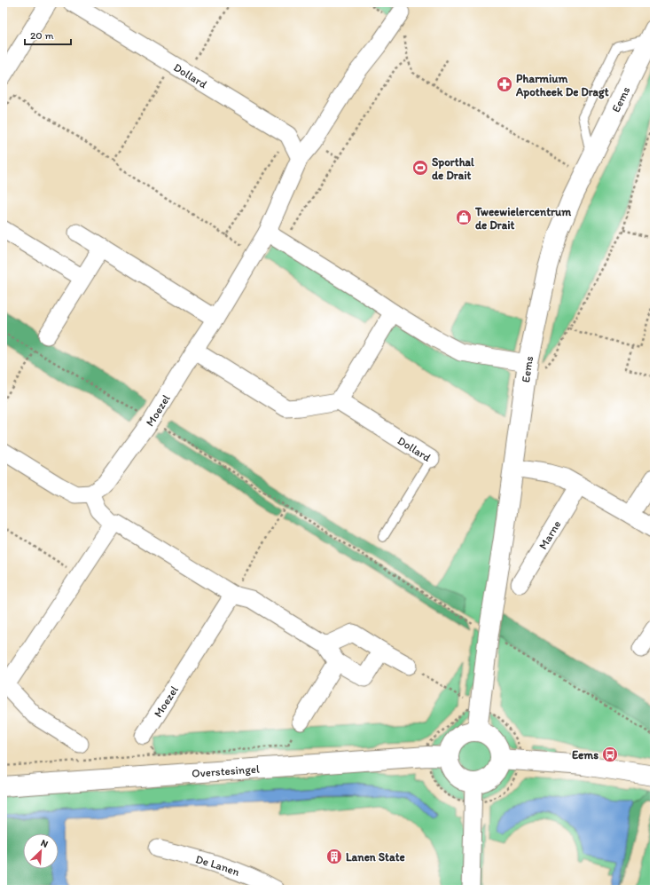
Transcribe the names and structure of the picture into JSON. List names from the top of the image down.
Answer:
{
  "streets": {
    "street": [
      "Dollard",
      "Eems",
      "Moezel",
      "Marne",
      "Overstesingel",
      "De Lanen"
    ]
  },
  "crossings": [
    ["Eems", "Overstesingel"]
  ],
  "places": {
    "pharmacy": ["Pharmium Apotheek De Dragt"],
    "sports": ["Sporthal de Drait"],
    "shop": ["Tweewielercentrum de Drait"],
    "bus stop": ["Eems"],
    "building": ["Lanen State"]
  },
  "scale_bar": "20 m",
  "north": "top right"
}
